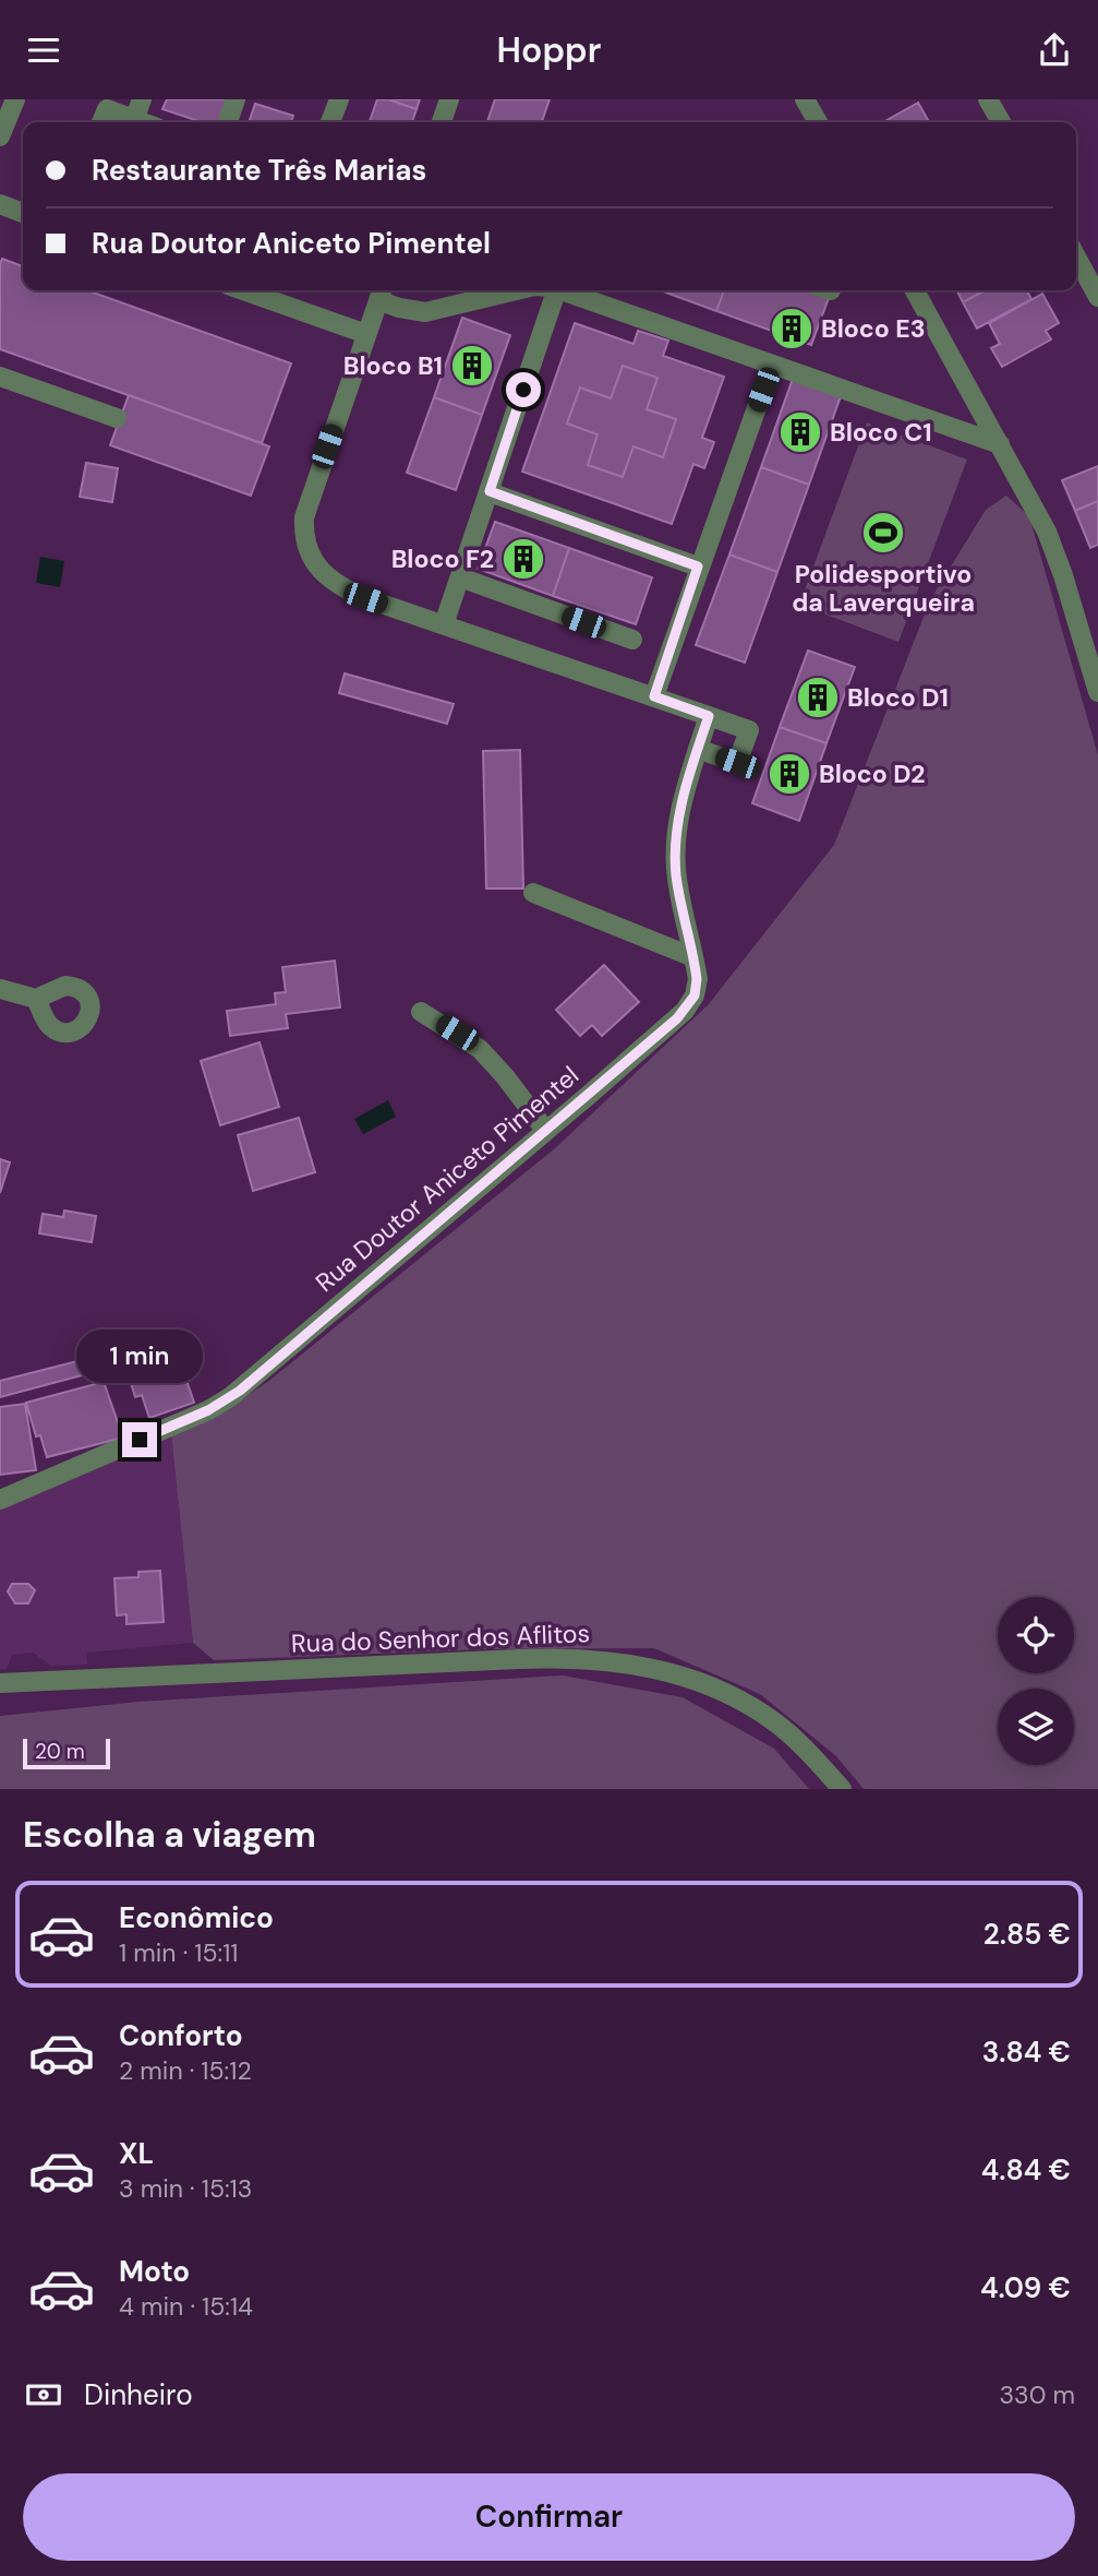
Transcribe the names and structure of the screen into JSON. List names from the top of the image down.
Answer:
{
  "streets": {
    "street": ["Rua Doutor Aniceto Pimentel", "Rua do Senhor dos Aflitos"]
  },
  "places": {
    "building": [
      "Bloco E3",
      "Bloco B1",
      "Bloco C1",
      "Bloco F2",
      "Bloco D1",
      "Bloco D2"
    ],
    "sports": ["Polidesportivo da Laverqueira"]
  },
  "scale_bar": "20 m",
  "page": {
    "header": "Hoppr",
    "banner": ["Restaurante Três Marias", "Rua Doutor Aniceto Pimentel"],
    "bubble": "1 min",
    "scale": "20 m",
    "heading": "Escolha a viagem",
    "list": [
      {
        "name": "Econômico",
        "note": "1 min · 15:11",
        "value": "2.85 €"
      },
      {
        "name": "Conforto",
        "note": "2 min · 15:12",
        "value": "3.84 €"
      },
      {
        "name": "XL",
        "note": "3 min · 15:13",
        "value": "4.84 €"
      },
      {
        "name": "Moto",
        "note": "4 min · 15:14",
        "value": "4.09 €"
      }
    ],
    "pay": ["Dinheiro", "330 m"],
    "buttons": "Confirmar"
  }
}
